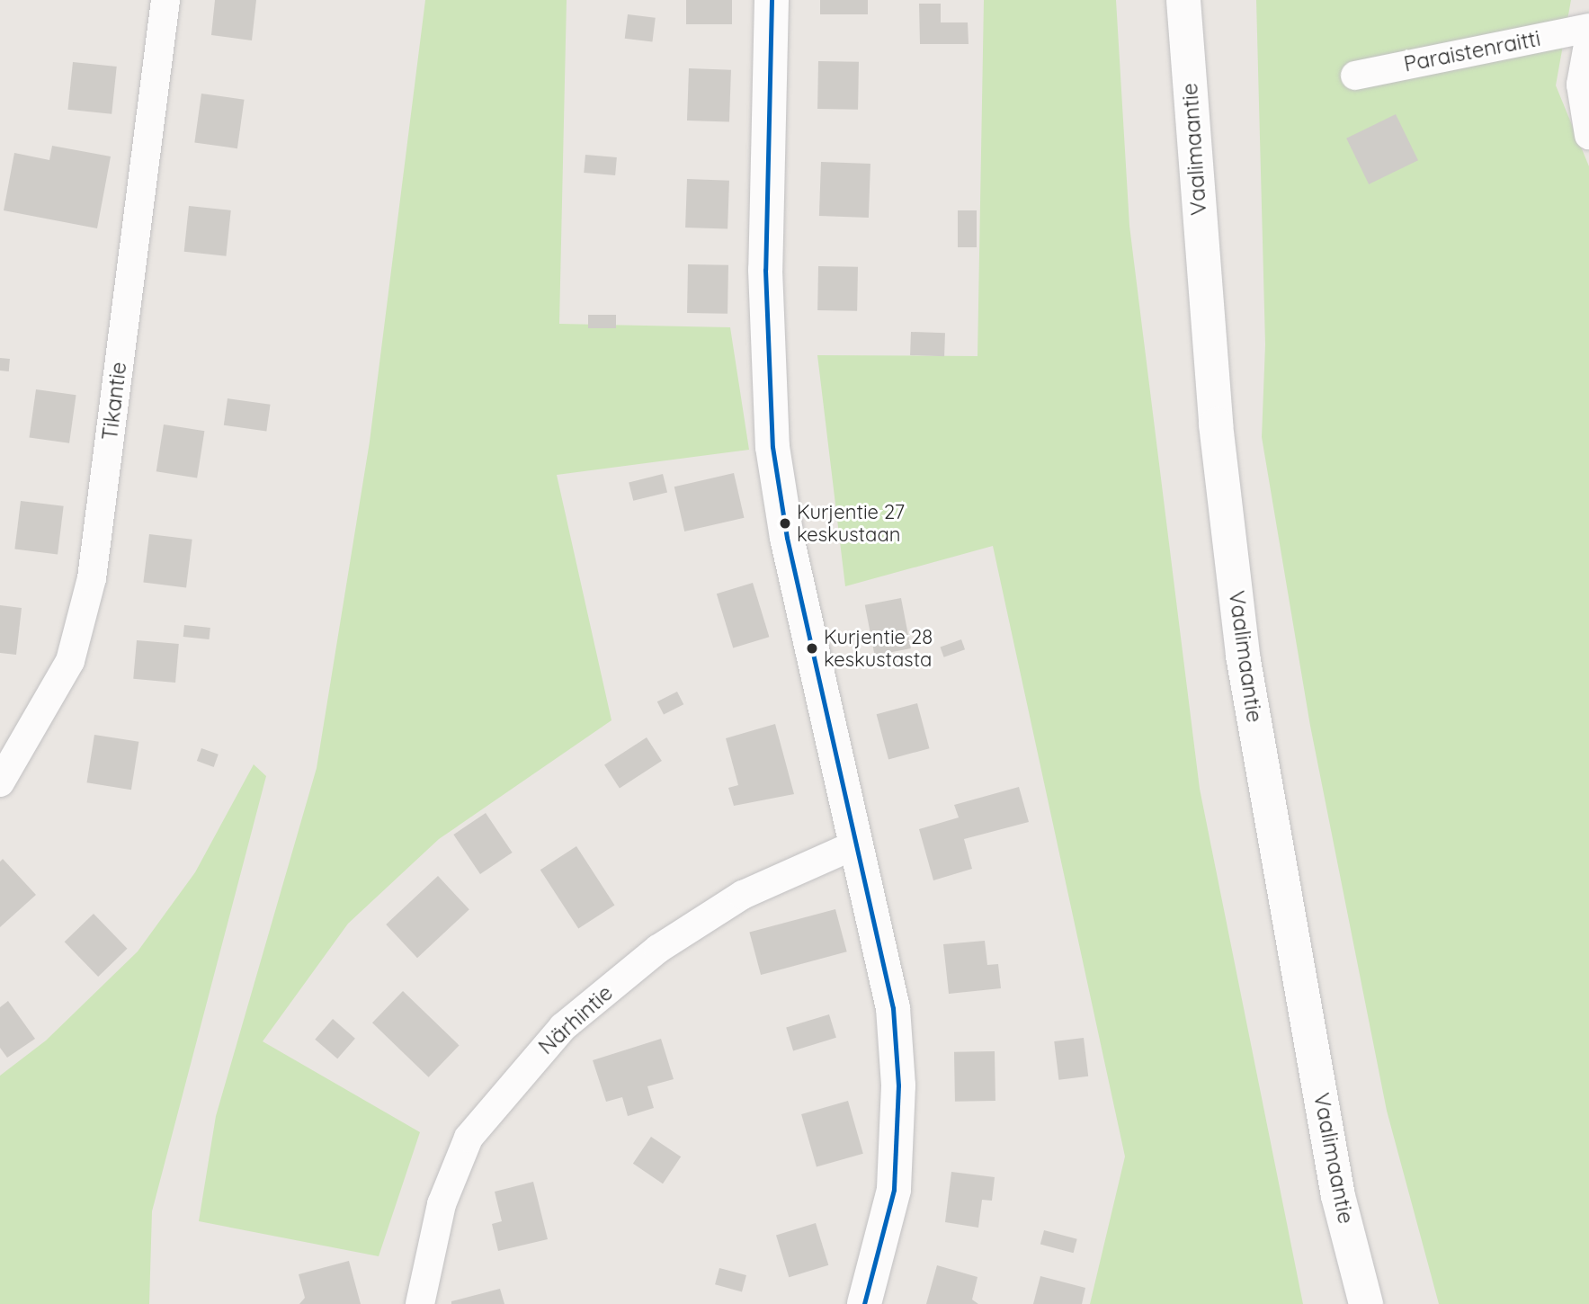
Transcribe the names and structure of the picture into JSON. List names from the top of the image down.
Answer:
{
  "streets": {
    "street": [
      "Paraistenraitti",
      "Vaalimaantie",
      "Tikantie",
      "Närhintie"
    ]
  },
  "places": ["Kurjentie 27 keskustaan", "Kurjentie 28 keskustasta"]
}
